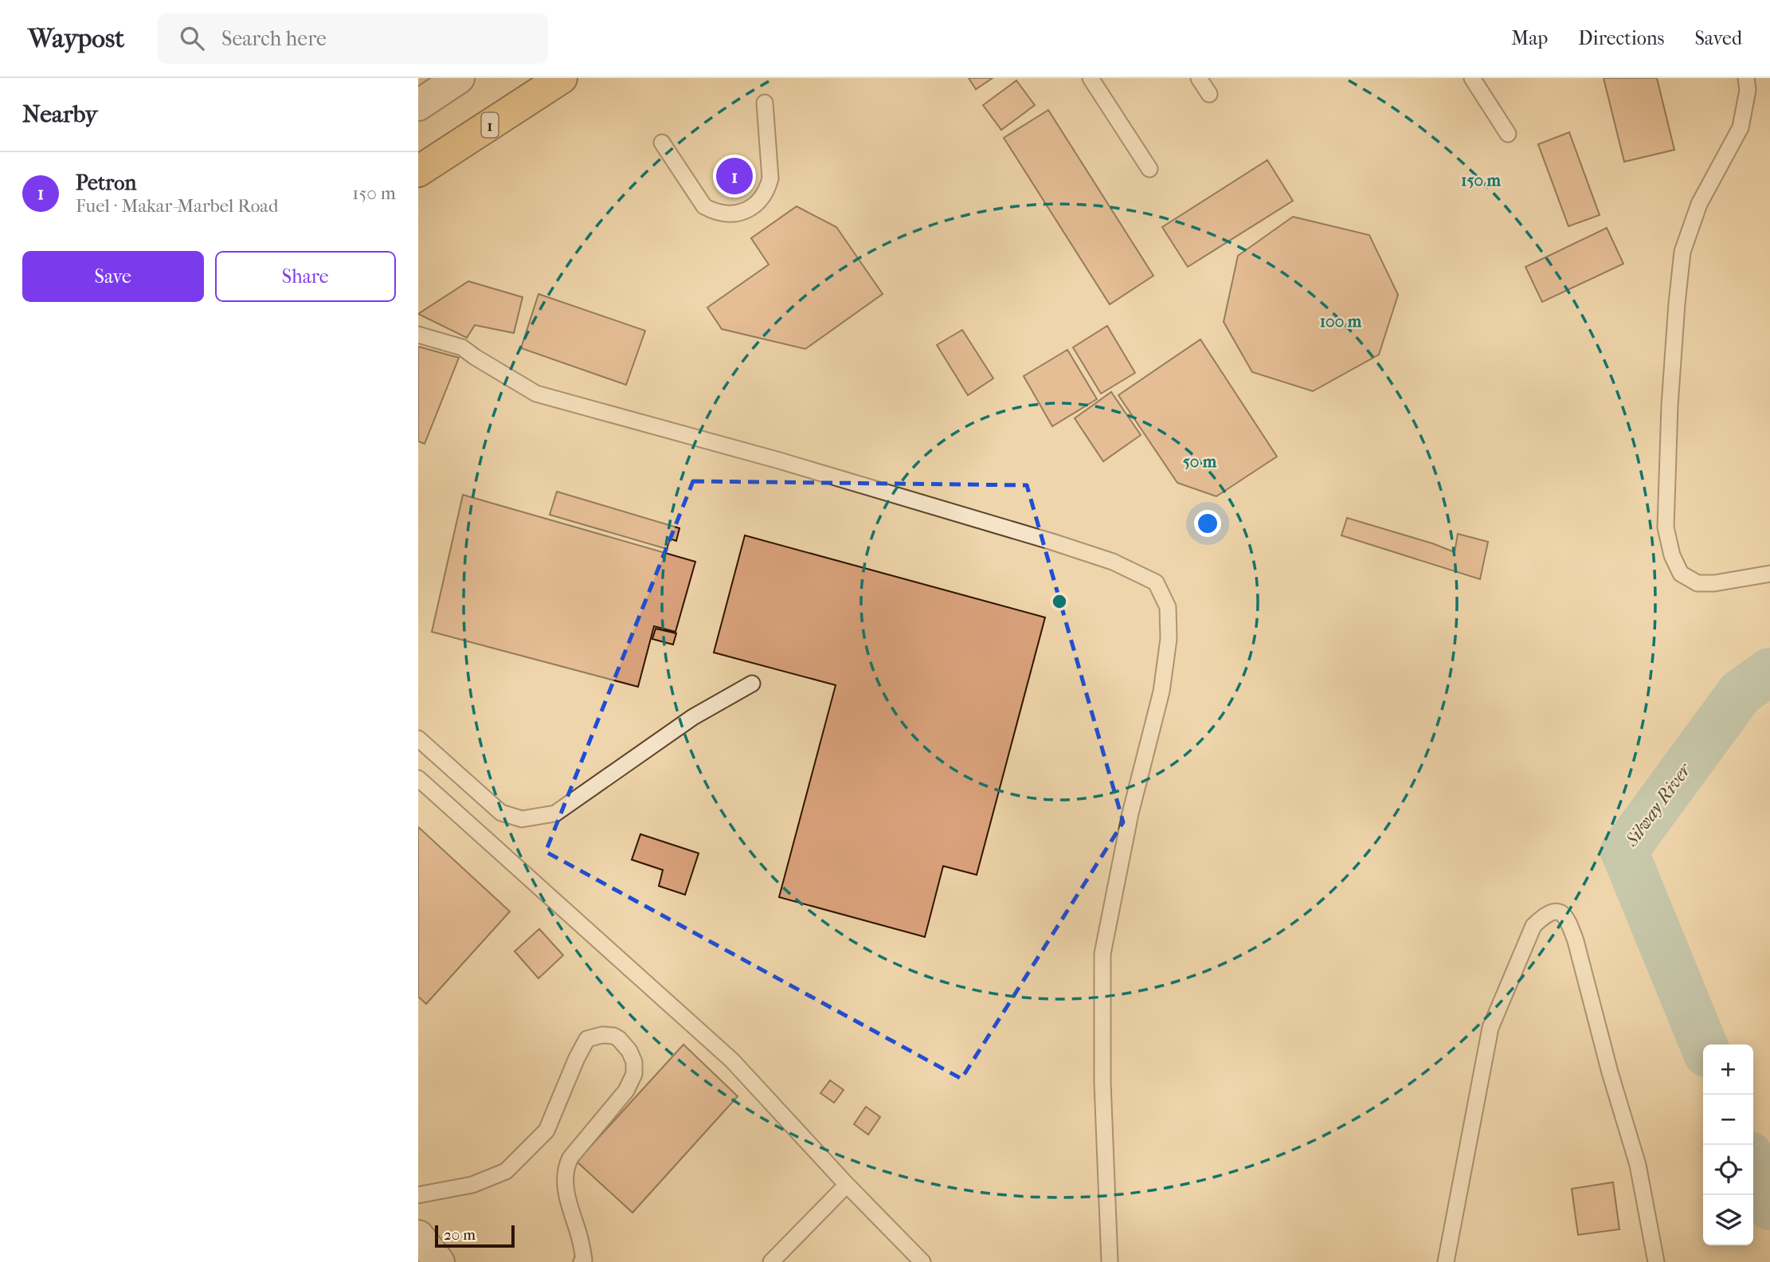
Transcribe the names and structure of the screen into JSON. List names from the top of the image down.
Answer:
{
  "streets": {
    "main road": ["1"]
  },
  "water": ["Silway River"],
  "scale_bar": "20 m",
  "page": {
    "header": "Waypost",
    "search": "Search here",
    "nav": ["Map", "Directions", "Saved"],
    "heading": "Nearby",
    "list": [
      {
        "mark": "1",
        "name": "Petron",
        "note": "Fuel · Makar-Marbel Road",
        "value": "150 m"
      }
    ],
    "pins": "1",
    "buttons": ["Save", "Share"],
    "map_buttons": ["+", "−"],
    "scale": "20 m"
  },
  "rings": ["150 m", "100 m", "50 m"]
}
